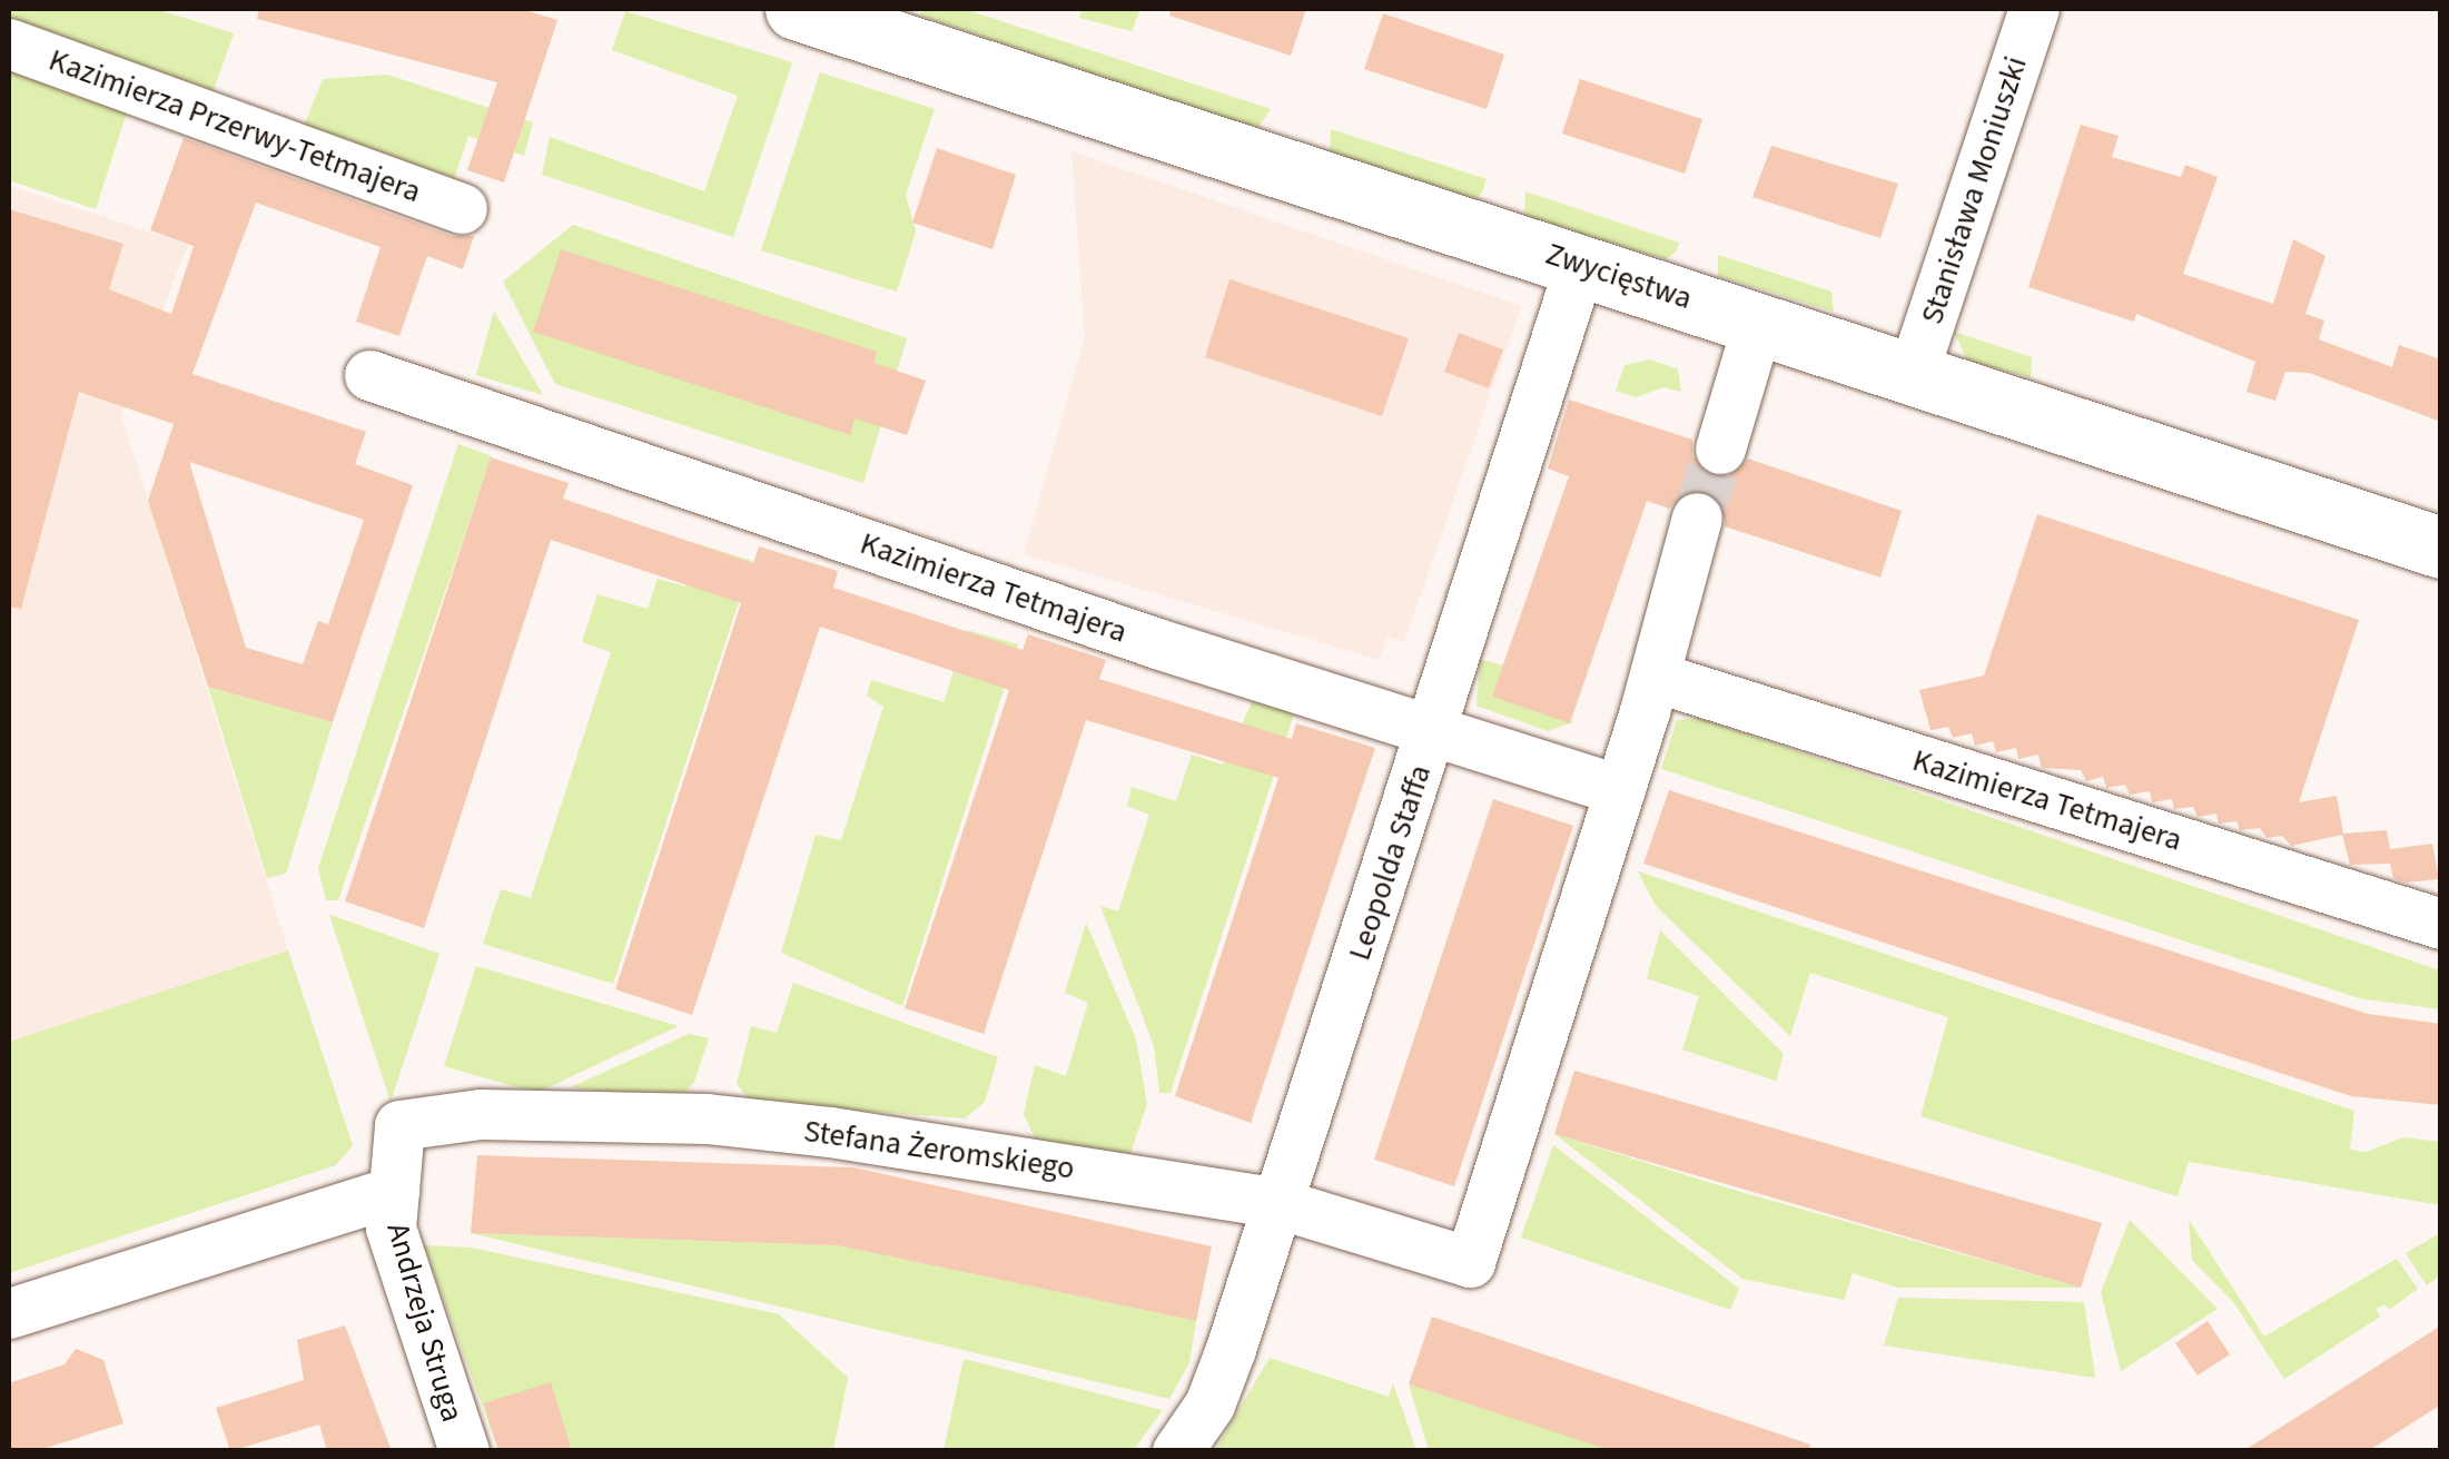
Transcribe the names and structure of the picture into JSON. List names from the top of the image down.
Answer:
{
  "streets": {
    "street": [
      "Kazimierza Przerwy-Tetmajera",
      "Stanisława Moniuszki",
      "Zwycięstwa",
      "Kazimierza Tetmajera",
      "Leopolda Staffa",
      "Stefana Żeromskiego",
      "Andrzeja Struga"
    ]
  },
  "crossings": [
    ["Stanisława Moniuszki", "Zwycięstwa"],
    ["Zwycięstwa", "Leopolda Staffa"],
    ["Kazimierza Tetmajera", "Leopolda Staffa"],
    ["Kazimierza Tetmajera", "Stefana Żeromskiego"],
    ["Leopolda Staffa", "Stefana Żeromskiego"],
    ["Stefana Żeromskiego", "Andrzeja Struga"]
  ]
}
